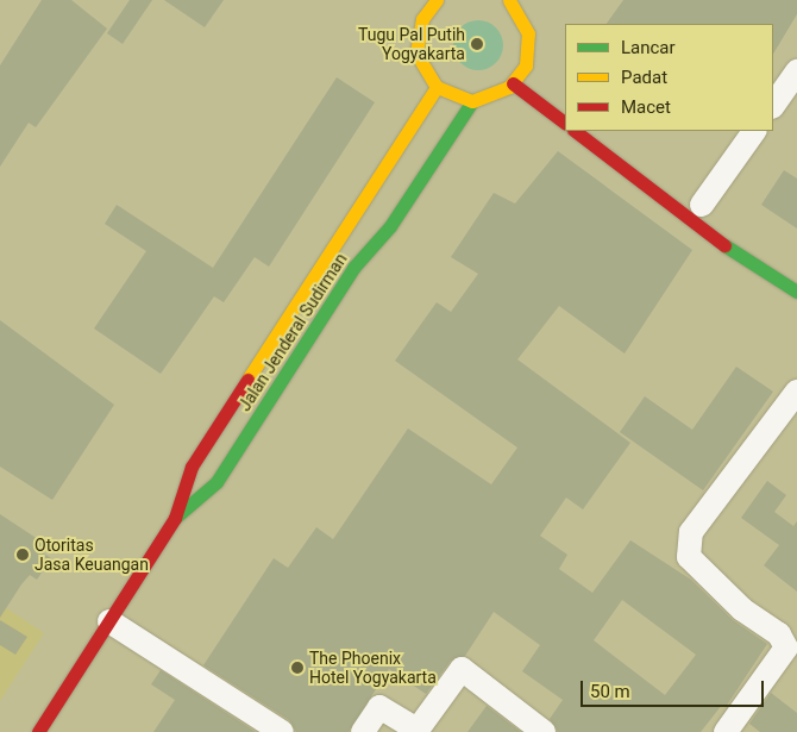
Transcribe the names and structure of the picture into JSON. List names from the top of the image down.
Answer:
{
  "streets": {
    "main road": ["Jalan Jenderal Sudirman"]
  },
  "places": ["Tugu Pal Putih Yogyakarta", "Otoritas Jasa Keuangan", "The Phoenix Hotel Yogyakarta"],
  "legend": ["Lancar", "Padat", "Macet"],
  "scale_bar": "50 m"
}
